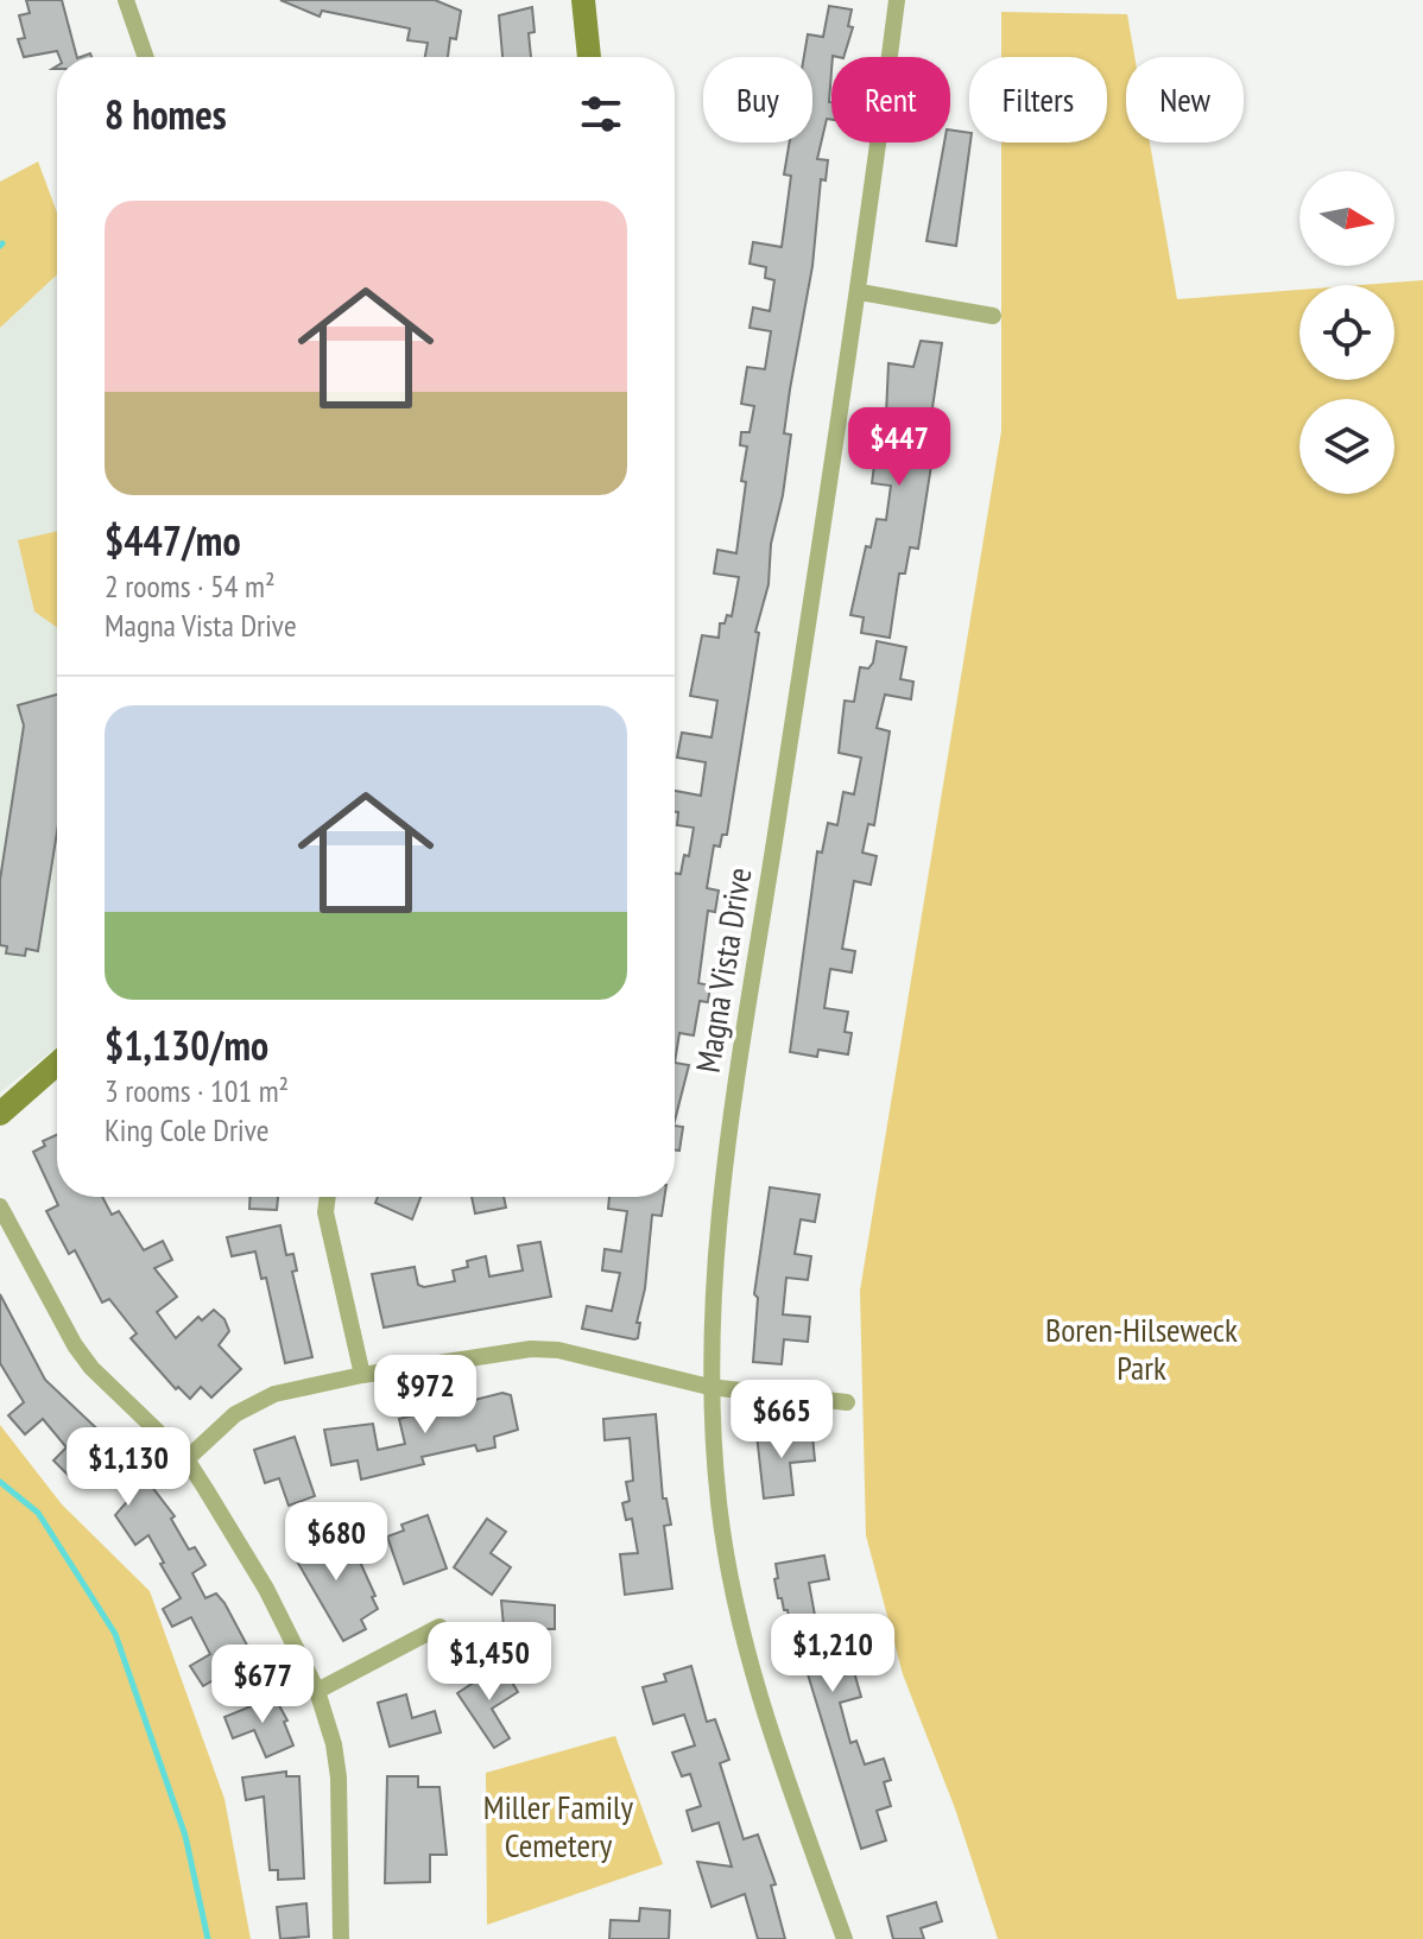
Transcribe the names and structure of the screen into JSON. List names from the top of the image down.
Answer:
{
  "streets": {
    "street": ["Magna Vista Drive"]
  },
  "parks": ["Boren-Hilseweck Park", "Miller Family Cemetery"],
  "north": "right",
  "page": {
    "chip": [
      "Buy",
      "Rent",
      "Filters",
      "New"
    ],
    "heading": "8 homes",
    "list": [
      {
        "name": "$447/mo",
        "note": "2 rooms · 54 m² · Magna Vista Drive"
      },
      {
        "name": "$1,130/mo",
        "note": "3 rooms · 101 m² · King Cole Drive"
      }
    ],
    "price": [
      "$447",
      "$972",
      "$665",
      "$1,130",
      "$680",
      "$1,210",
      "$1,450",
      "$677"
    ]
  }
}
